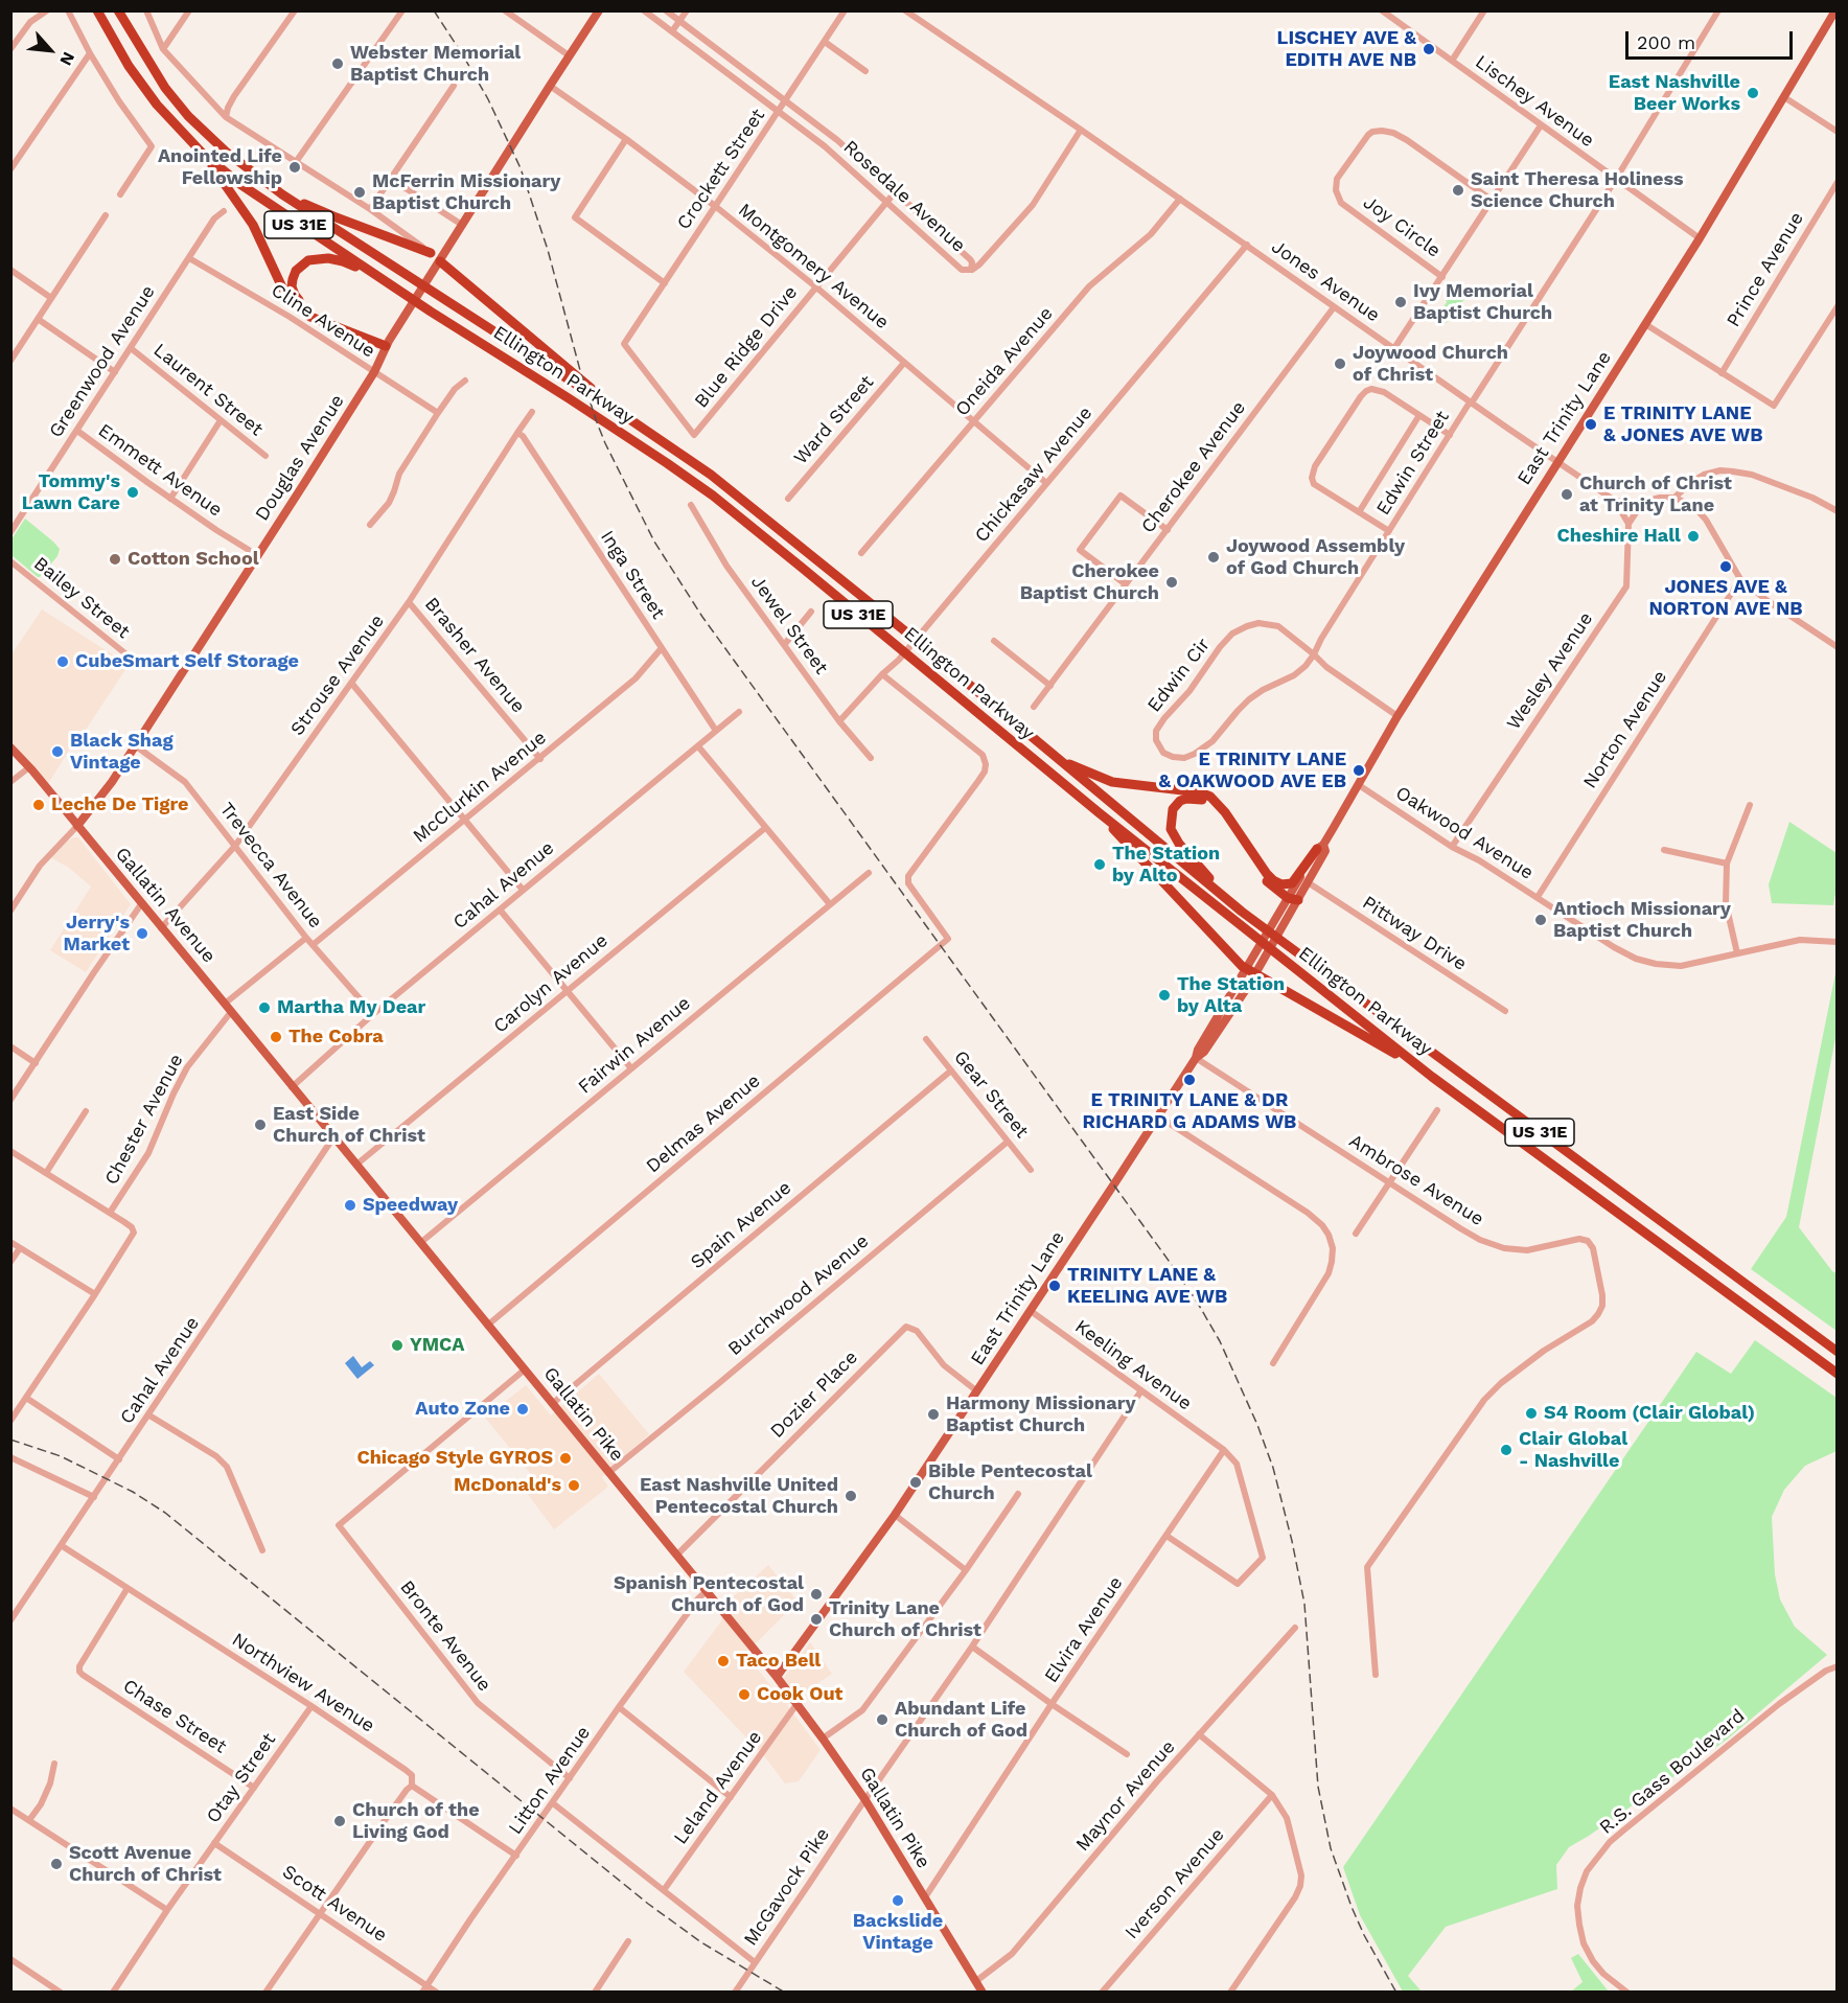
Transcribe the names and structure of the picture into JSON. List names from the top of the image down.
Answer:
{
  "streets": {
    "highway": ["US 31E", "Ellington Parkway"],
    "main road": [
      "East Trinity Lane",
      "Douglas Avenue",
      "Gallatin Avenue",
      "Gallatin Pike"
    ],
    "street": [
      "Lischey Avenue",
      "Crockett Street",
      "Rosedale Avenue",
      "Joy Circle",
      "Montgomery Avenue",
      "Prince Avenue",
      "Jones Avenue",
      "Cline Avenue",
      "Blue Ridge Drive",
      "Greenwood Avenue",
      "Oneida Avenue",
      "Laurent Street",
      "Ward Street",
      "Edwin Street",
      "Cherokee Avenue",
      "Emmett Avenue",
      "Chickasaw Avenue",
      "Inga Street",
      "Bailey Street",
      "Jewel Street",
      "Brasher Avenue",
      "Wesley Avenue",
      "Strouse Avenue",
      "Edwin Cir",
      "Norton Avenue",
      "McClurkin Avenue",
      "Oakwood Avenue",
      "Trevecca Avenue",
      "Cahal Avenue",
      "Pittway Drive",
      "Carolyn Avenue",
      "Fairwin Avenue",
      "Gear Street",
      "Chester Avenue",
      "Delmas Avenue",
      "Ambrose Avenue",
      "Spain Avenue",
      "Burchwood Avenue",
      "Keeling Avenue",
      "Dozier Place",
      "Elvira Avenue",
      "Bronte Avenue",
      "Northview Avenue",
      "Chase Street",
      "R.S. Gass Boulevard",
      "Otay Street",
      "Litton Avenue",
      "Leland Avenue",
      "Maynor Avenue",
      "Iverson Avenue",
      "McGavock Pike",
      "Scott Avenue"
    ]
  },
  "crossings": [
    ["Lischey Avenue", "East Trinity Lane"],
    ["Lischey Avenue", "Edwin Street"],
    ["Crockett Street", "Rosedale Avenue"],
    ["Crockett Street", "Montgomery Avenue"],
    ["Crockett Street", "Blue Ridge Drive"],
    ["Rosedale Avenue", "Blue Ridge Drive"],
    ["Montgomery Avenue", "Blue Ridge Drive"],
    ["Montgomery Avenue", "Oneida Avenue"],
    ["Montgomery Avenue", "Ward Street"],
    ["Montgomery Avenue", "Douglas Avenue"],
    ["Montgomery Avenue", "Chickasaw Avenue"],
    ["Jones Avenue", "Oneida Avenue"],
    ["Jones Avenue", "East Trinity Lane"],
    ["Jones Avenue", "Edwin Street"],
    ["Jones Avenue", "Cherokee Avenue"],
    ["Jones Avenue", "Chickasaw Avenue"],
    ["Cline Avenue", "Greenwood Avenue"],
    ["Cline Avenue", "Douglas Avenue"],
    ["Greenwood Avenue", "Laurent Street"],
    ["Greenwood Avenue", "Emmett Avenue"],
    ["East Trinity Lane", "Oakwood Avenue"],
    ["East Trinity Lane", "Pittway Drive"],
    ["East Trinity Lane", "Ambrose Avenue"],
    ["East Trinity Lane", "Keeling Avenue"],
    ["East Trinity Lane", "Dozier Place"],
    ["East Trinity Lane", "Gallatin Pike"],
    ["Douglas Avenue", "Emmett Avenue"],
    ["Douglas Avenue", "Trevecca Avenue"],
    ["Douglas Avenue", "Gallatin Avenue"],
    ["Edwin Street", "Edwin Cir"],
    ["Chickasaw Avenue", "Jewel Street"],
    ["Chickasaw Avenue", "Delmas Avenue"],
    ["Inga Street", "Strouse Avenue"],
    ["Inga Street", "McClurkin Avenue"],
    ["Inga Street", "Cahal Avenue"],
    ["Brasher Avenue", "Strouse Avenue"],
    ["Brasher Avenue", "McClurkin Avenue"],
    ["Wesley Avenue", "Oakwood Avenue"],
    ["Strouse Avenue", "Trevecca Avenue"],
    ["Strouse Avenue", "Gallatin Avenue"],
    ["Norton Avenue", "Oakwood Avenue"],
    ["McClurkin Avenue", "Trevecca Avenue"],
    ["Trevecca Avenue", "Cahal Avenue"],
    ["Cahal Avenue", "Gallatin Avenue"],
    ["Cahal Avenue", "Gallatin Pike"],
    ["Cahal Avenue", "Northview Avenue"],
    ["Gallatin Avenue", "Chester Avenue"],
    ["Gallatin Avenue", "Gallatin Pike"],
    ["Carolyn Avenue", "Gallatin Pike"],
    ["Fairwin Avenue", "Gallatin Pike"],
    ["Gear Street", "Spain Avenue"],
    ["Gear Street", "Burchwood Avenue"],
    ["Delmas Avenue", "Gallatin Pike"],
    ["Spain Avenue", "Gallatin Pike"],
    ["Burchwood Avenue", "Gallatin Pike"],
    ["Keeling Avenue", "Elvira Avenue"],
    ["Keeling Avenue", "McGavock Pike"],
    ["Dozier Place", "Gallatin Pike"],
    ["Gallatin Pike", "Elvira Avenue"],
    ["Gallatin Pike", "Bronte Avenue"],
    ["Gallatin Pike", "Litton Avenue"],
    ["Gallatin Pike", "Leland Avenue"],
    ["Gallatin Pike", "Maynor Avenue"],
    ["Gallatin Pike", "McGavock Pike"],
    ["Bronte Avenue", "Litton Avenue"],
    ["Northview Avenue", "Chase Street"],
    ["Northview Avenue", "Otay Street"],
    ["Northview Avenue", "Litton Avenue"],
    ["Chase Street", "Otay Street"],
    ["Otay Street", "Scott Avenue"],
    ["Litton Avenue", "Scott Avenue"]
  ],
  "places": [
    "LISCHEY AVE & EDITH AVE NB",
    "Webster Memorial Baptist Church",
    "East Nashville Beer Works",
    "Anointed Life Fellowship",
    "Saint Theresa Holiness Science Church",
    "McFerrin Missionary Baptist Church",
    "Ivy Memorial Baptist Church",
    "Joywood Church of Christ",
    "E TRINITY LANE & JONES AVE WB",
    "Tommy's Lawn Care",
    "Church of Christ at Trinity Lane",
    "Cheshire Hall",
    "Joywood Assembly of God Church",
    "Cotton School",
    "JONES AVE & NORTON AVE NB",
    "Cherokee Baptist Church",
    "CubeSmart Self Storage",
    "Black Shag Vintage",
    "E TRINITY LANE & OAKWOOD AVE EB",
    "Leche De Tigre",
    "The Station by Alto",
    "Antioch Missionary Baptist Church",
    "Jerry's Market",
    "The Station by Alta",
    "Martha My Dear",
    "The Cobra",
    "E TRINITY LANE & DR RICHARD G ADAMS WB",
    "East Side Church of Christ",
    "Speedway",
    "TRINITY LANE & KEELING AVE WB",
    "YMCA",
    "Auto Zone",
    "S4 Room (Clair Global)",
    "Harmony Missionary Baptist Church",
    "Clair Global - Nashville",
    "Chicago Style GYROS",
    "Bible Pentecostal Church",
    "McDonald's",
    "East Nashville United Pentecostal Church",
    "Spanish Pentecostal Church of God",
    "Trinity Lane Church of Christ",
    "Taco Bell",
    "Cook Out",
    "Abundant Life Church of God",
    "Church of the Living God",
    "Scott Avenue Church of Christ",
    "Backslide Vintage"
  ],
  "scale_bar": "200 m",
  "north": "bottom right"
}
